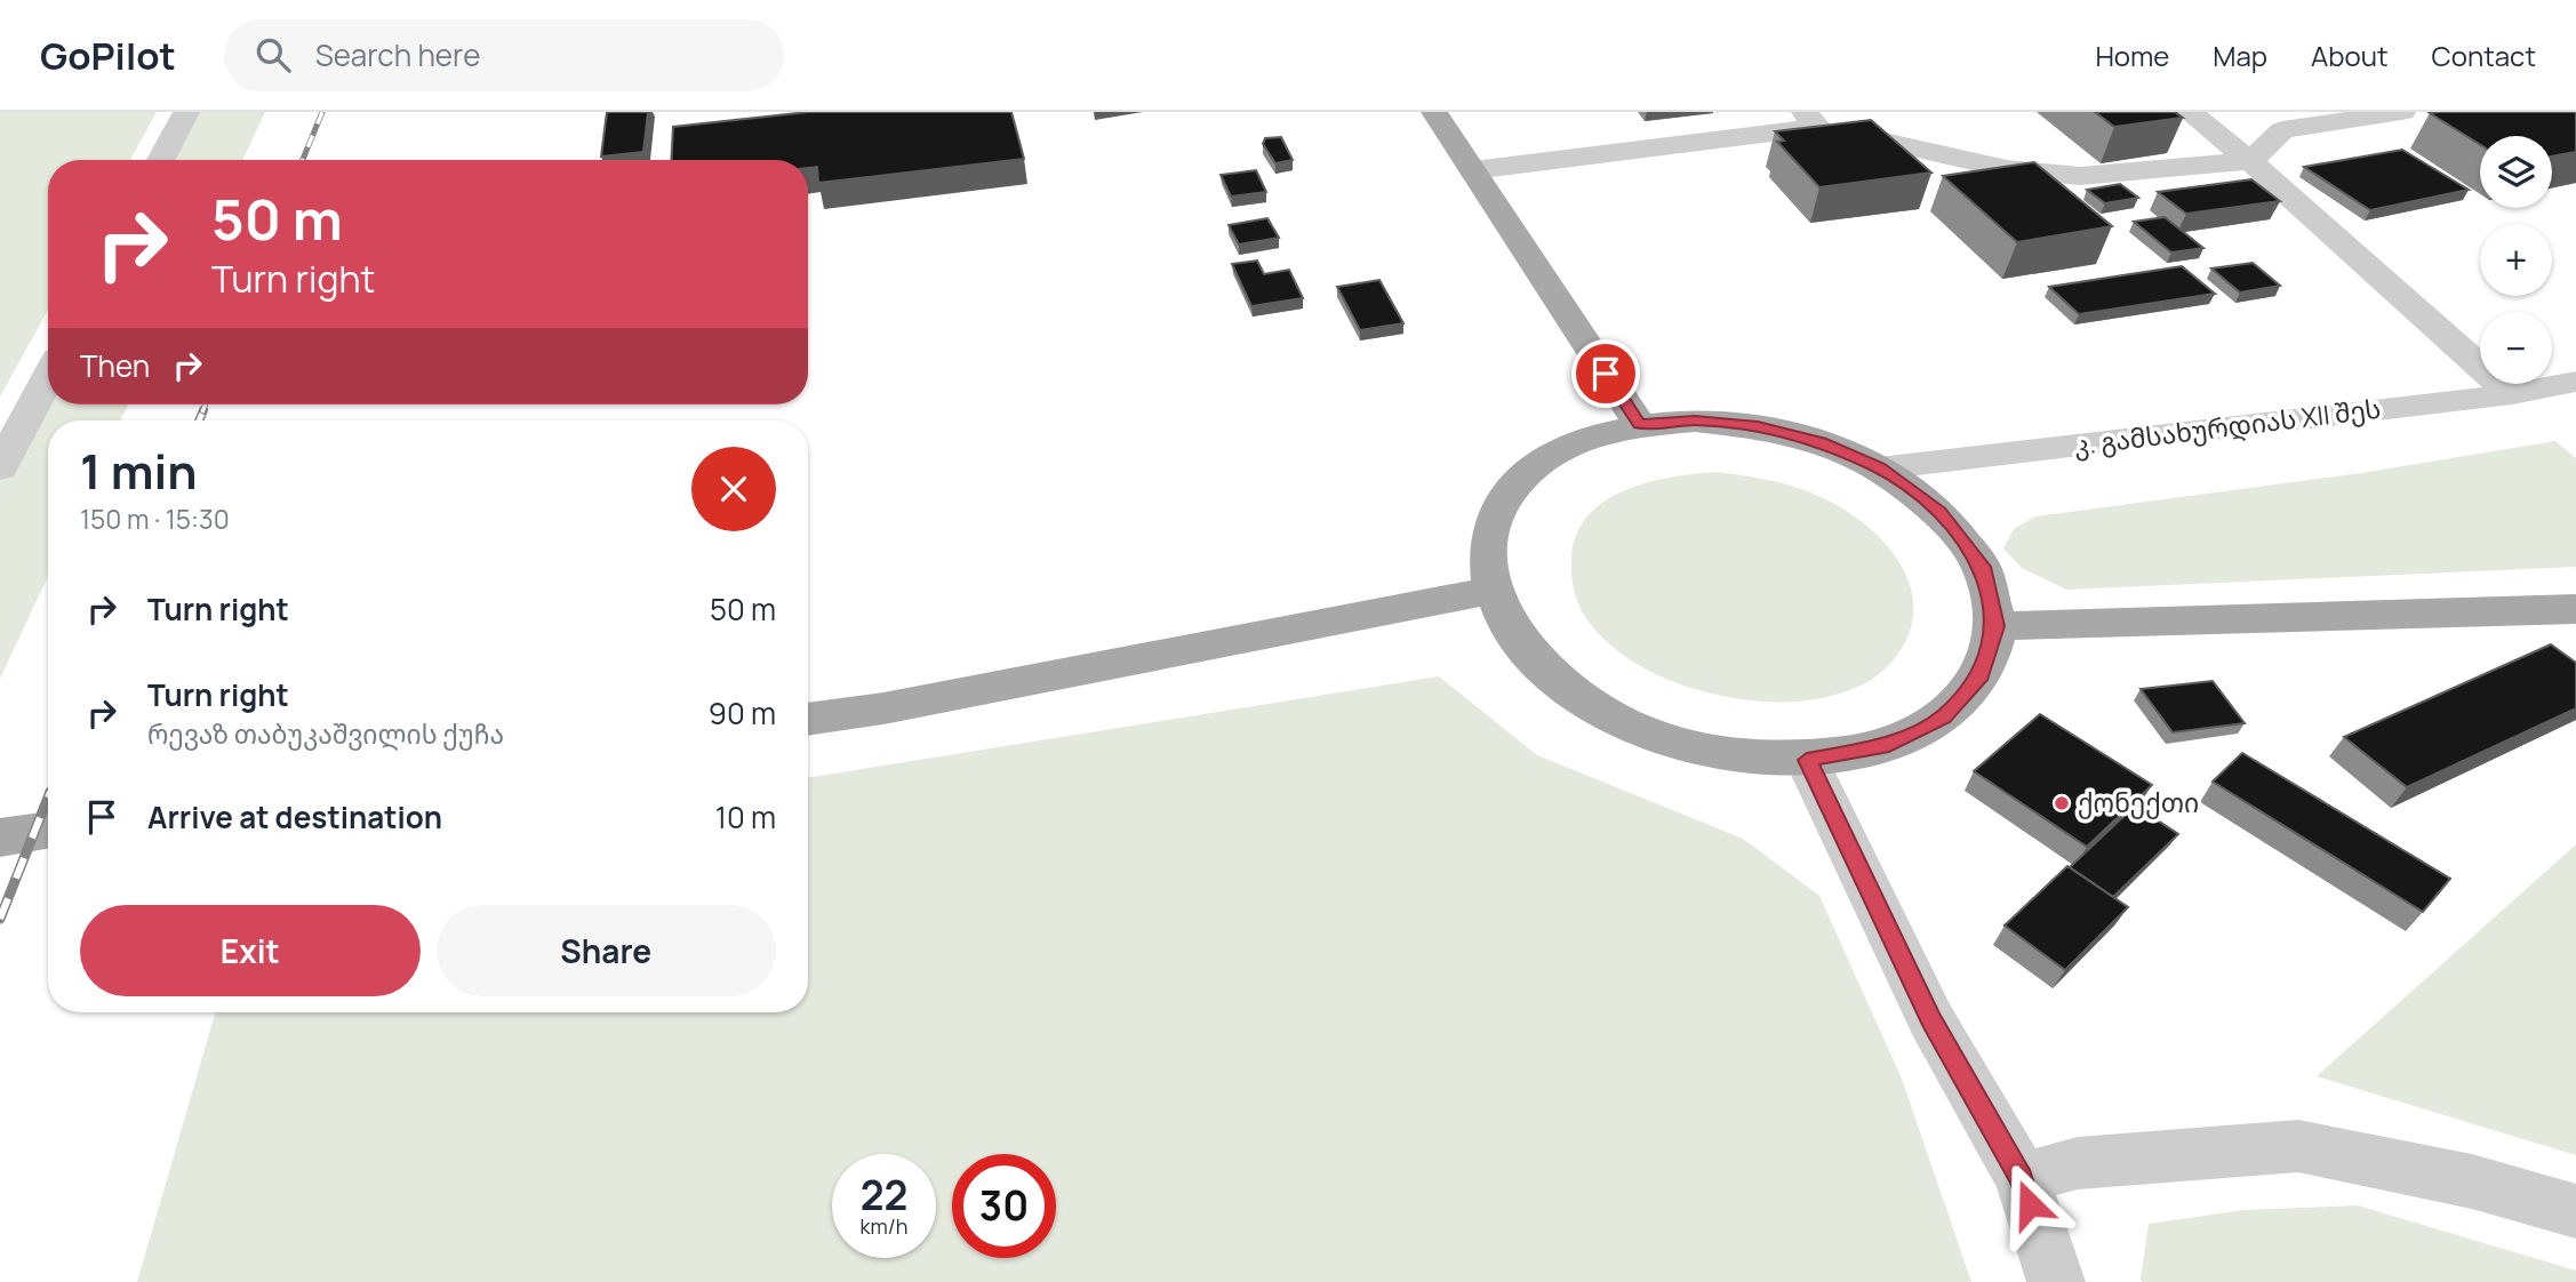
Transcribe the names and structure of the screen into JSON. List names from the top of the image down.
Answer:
{
  "streets": {
    "street": ["კ. გამსახურდიას XII შეს"]
  },
  "places": ["ქონექთი"],
  "page": {
    "header": "GoPilot",
    "search": "Search here",
    "nav": [
      "Home",
      "Map",
      "About",
      "Contact"
    ],
    "map_buttons": ["+", "−"],
    "turn": ["50 m", "Turn right"],
    "then": "Then",
    "heading": ["1 min", "150 m · 15:30"],
    "list": [
      {
        "name": "Turn right",
        "value": "50 m"
      },
      {
        "name": "Turn right",
        "note": "რევაზ თაბუკაშვილის ქუჩა",
        "value": "90 m"
      },
      {
        "name": "Arrive at destination",
        "value": "10 m"
      }
    ],
    "buttons": ["Exit", "Share"],
    "speed": "22 km/h",
    "limit": "30"
  }
}
